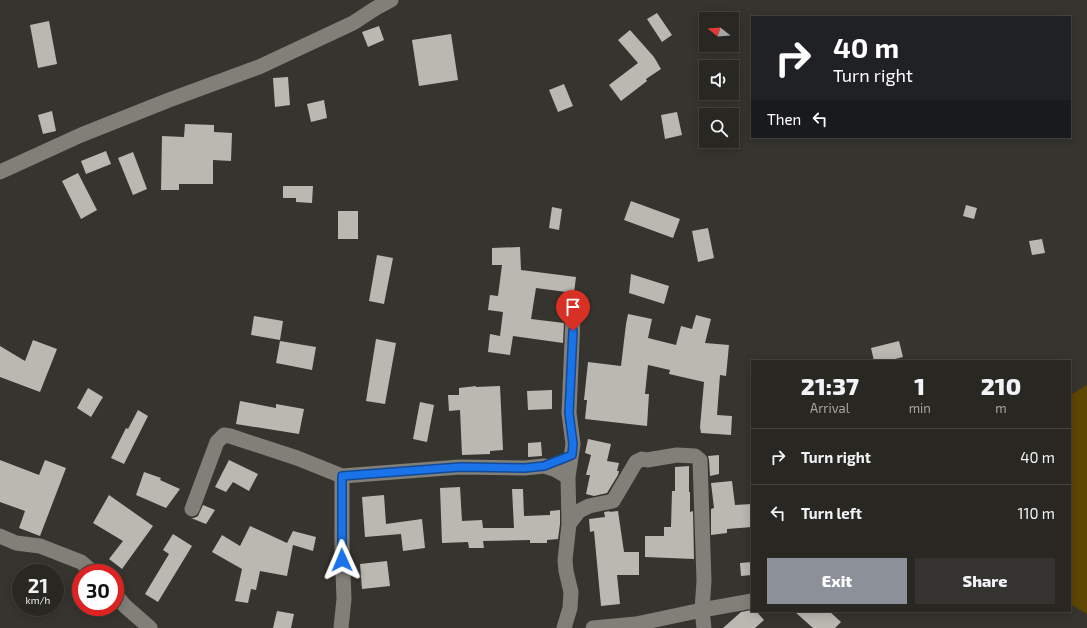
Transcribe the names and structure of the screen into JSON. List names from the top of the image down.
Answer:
{
  "north": "left",
  "page": {
    "turn": ["40 m", "Turn right"],
    "then": "Then",
    "eta": [
      "21:37",
      "Arrival",
      "1",
      "min",
      "210",
      "m"
    ],
    "list": [
      {
        "name": "Turn right",
        "value": "40 m"
      },
      {
        "name": "Turn left",
        "value": "110 m"
      }
    ],
    "buttons": ["Exit", "Share"],
    "speed": "21 km/h",
    "limit": "30"
  }
}
